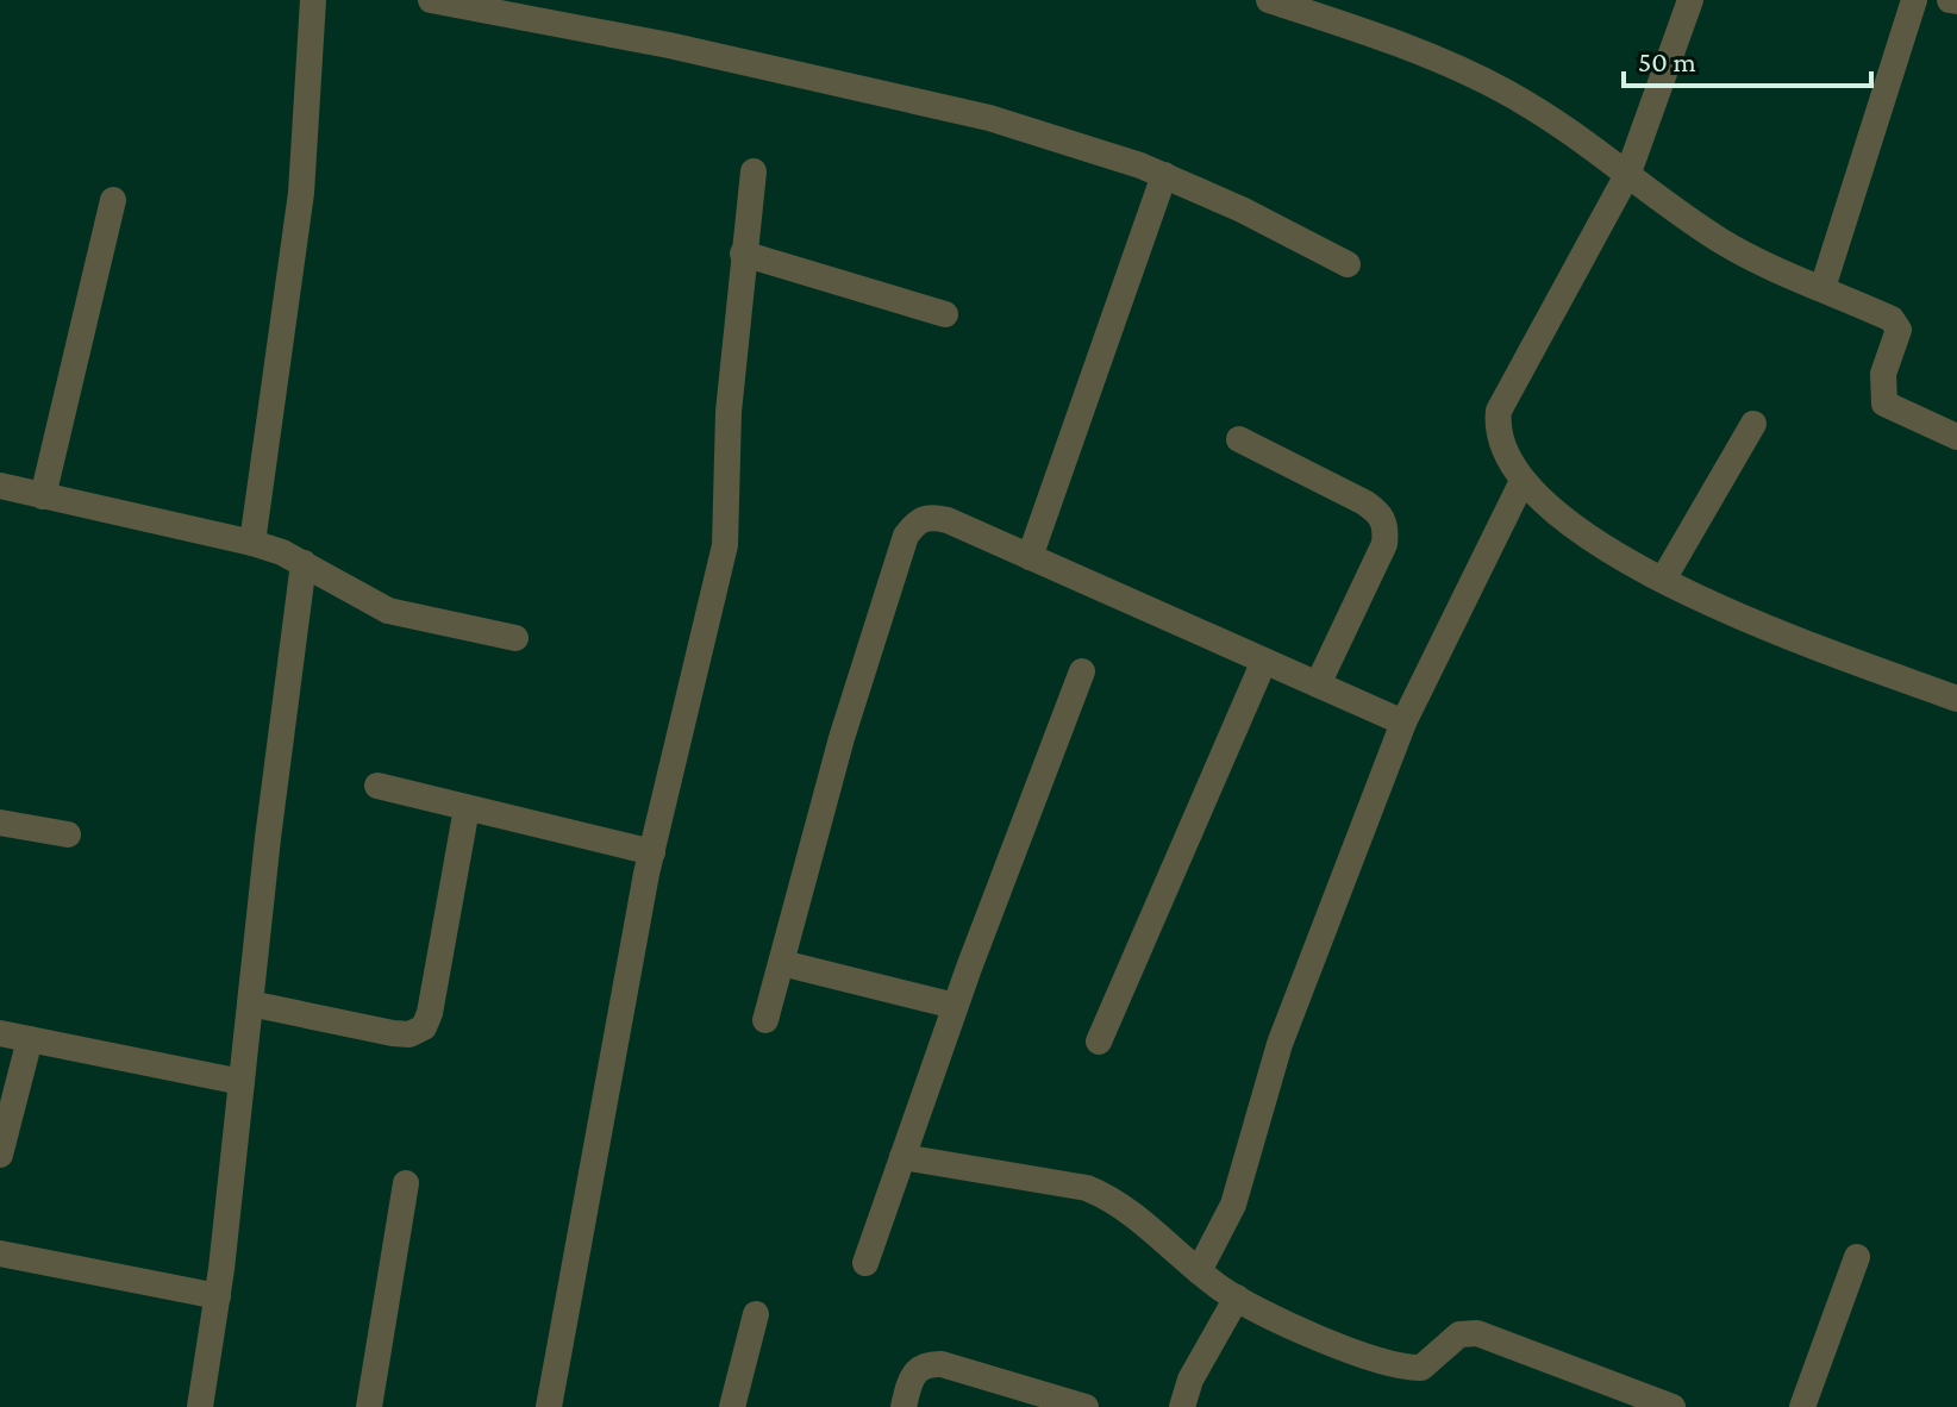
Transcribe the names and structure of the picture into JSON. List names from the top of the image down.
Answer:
{
  "scale_bar": "50 m"
}
